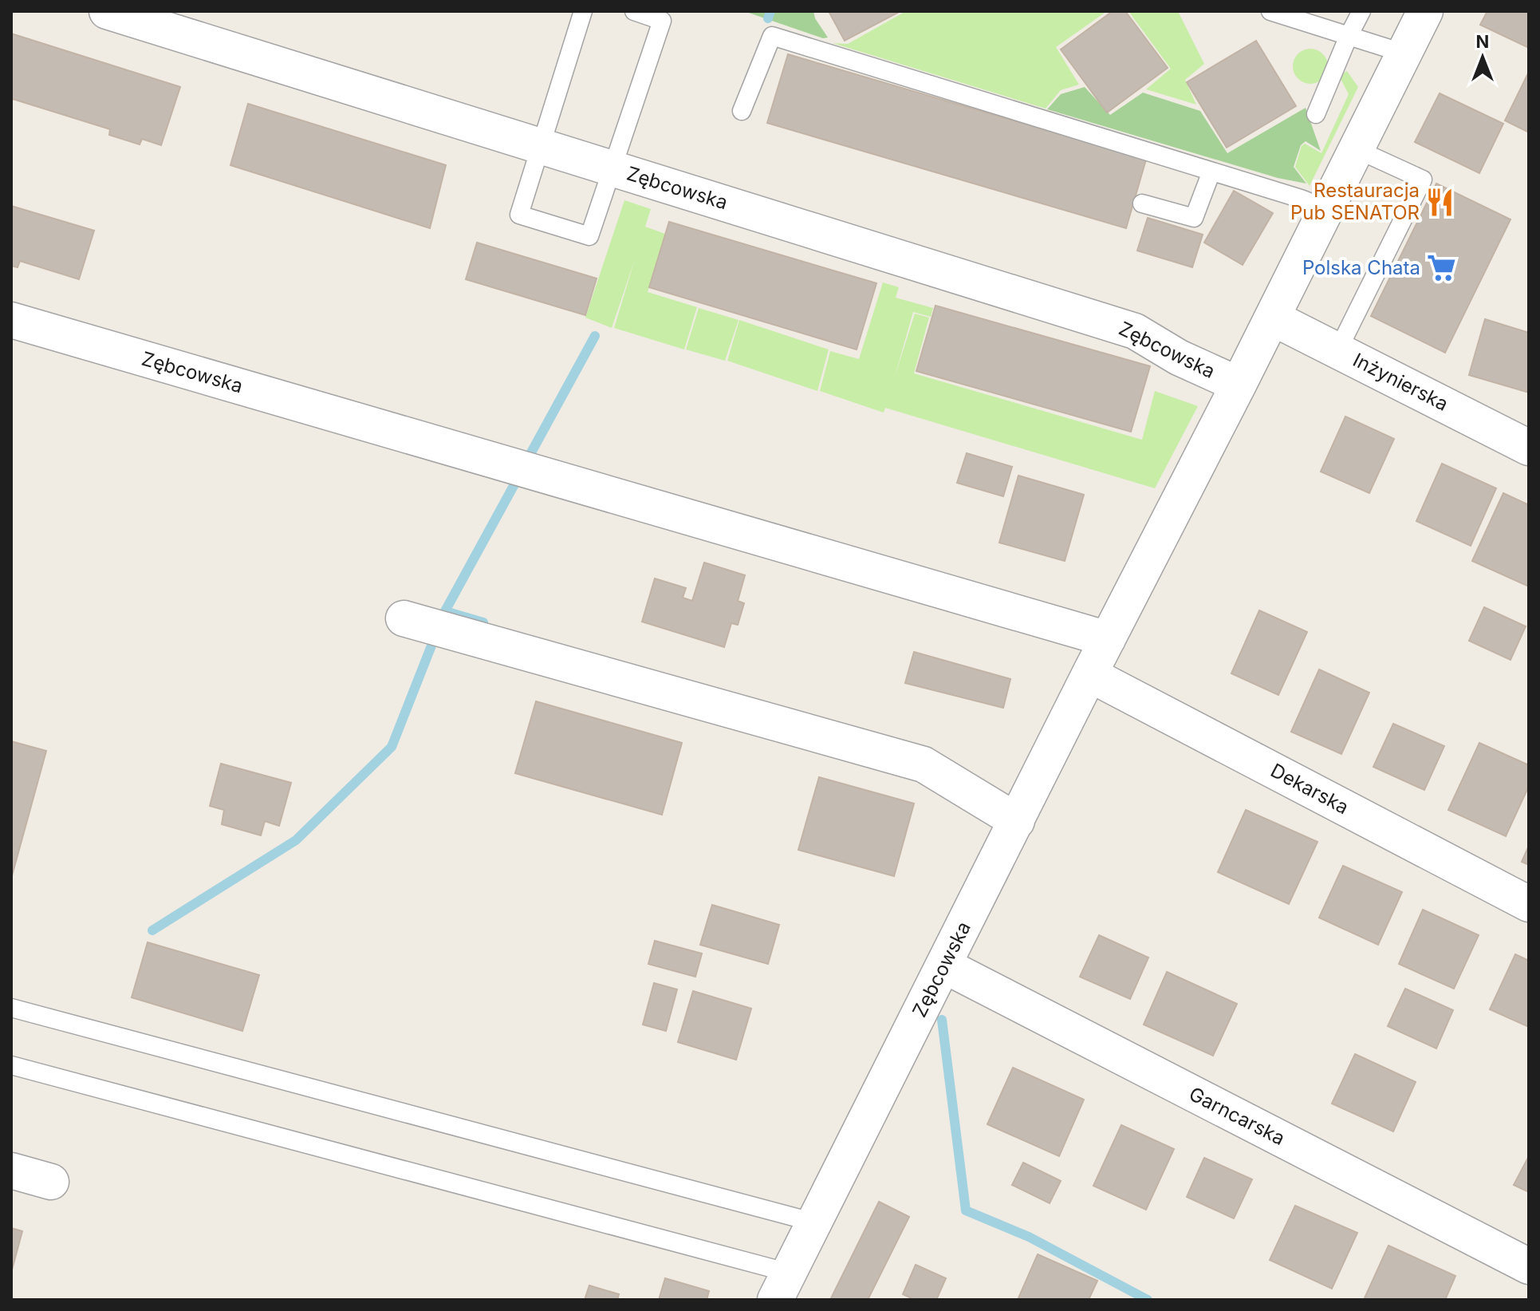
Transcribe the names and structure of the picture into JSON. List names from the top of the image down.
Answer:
{
  "streets": {
    "street": [
      "Zębcowska",
      "Inżynierska",
      "Dekarska",
      "Garncarska"
    ]
  },
  "crossings": [
    ["Zębcowska", "Inżynierska"],
    ["Zębcowska", "Dekarska"],
    ["Zębcowska", "Garncarska"]
  ],
  "places": {
    "restaurant": ["Restauracja Pub SENATOR"],
    "supermarket": ["Polska Chata"]
  },
  "north": "top"
}
